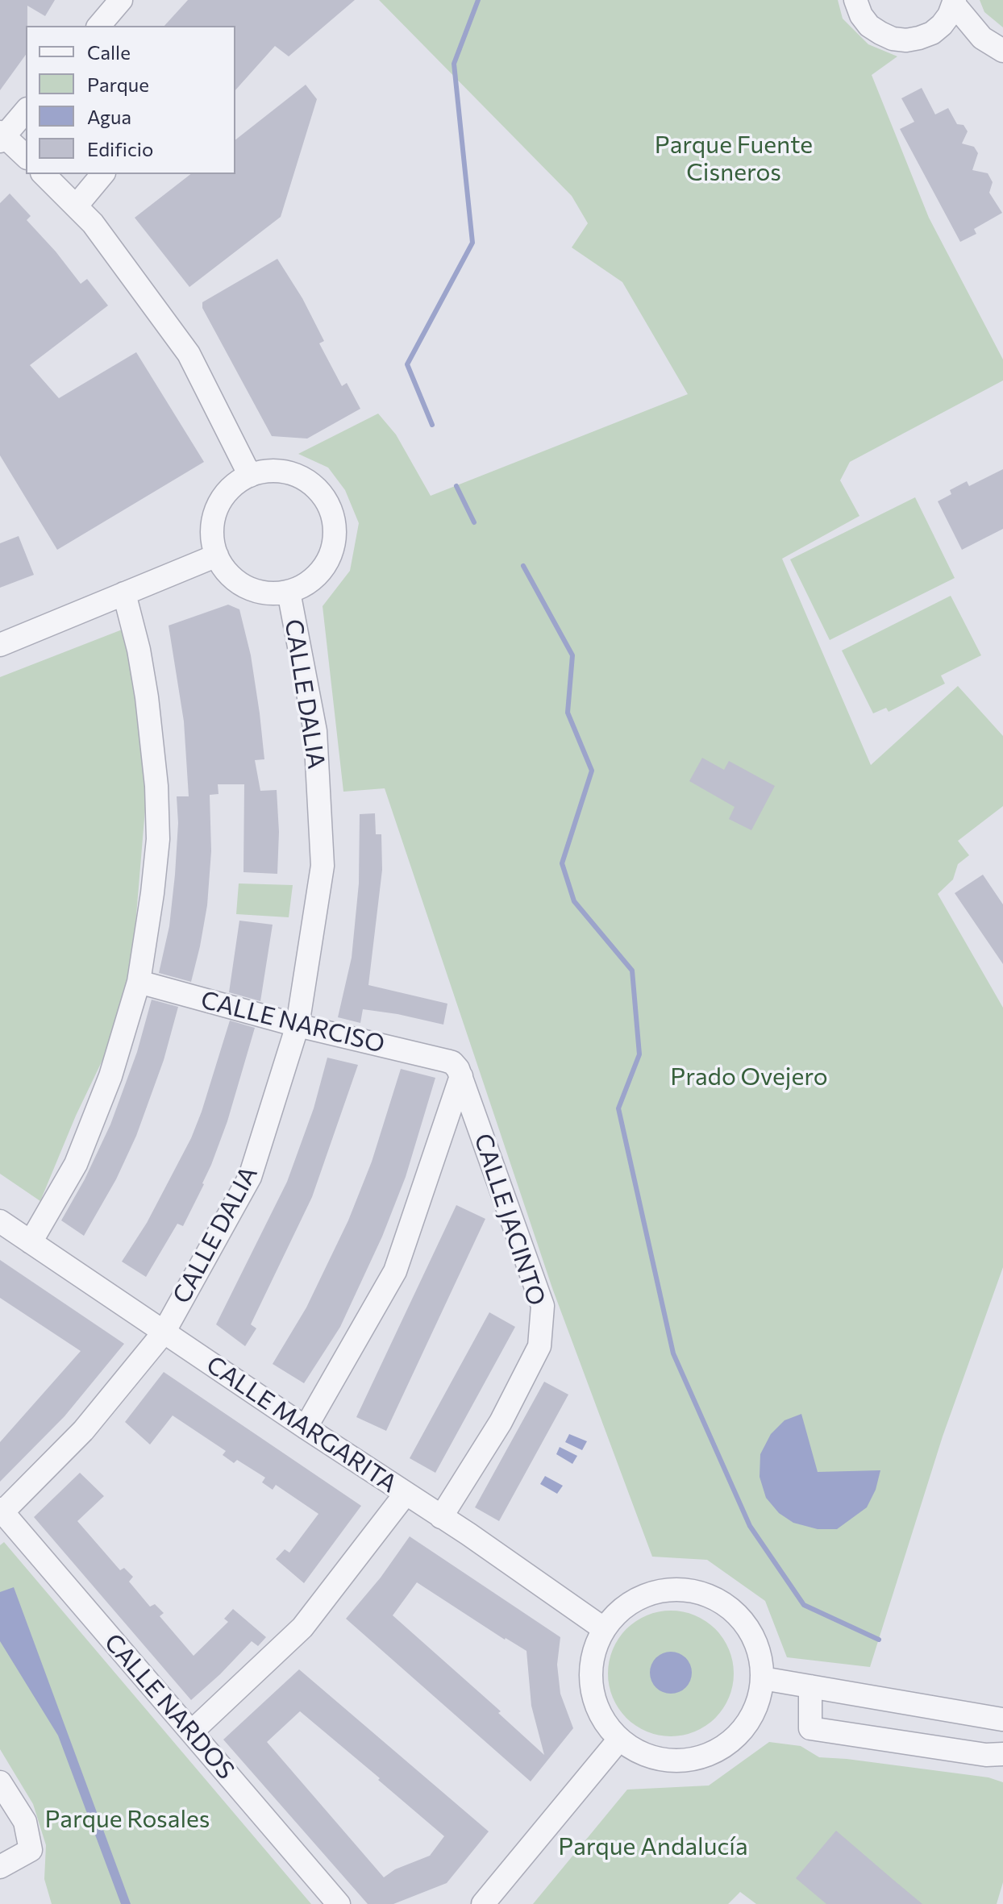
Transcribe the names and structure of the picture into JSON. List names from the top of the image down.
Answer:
{
  "streets": {
    "street": [
      "CALLE DALIA",
      "CALLE NARCISO",
      "CALLE JACINTO",
      "CALLE MARGARITA",
      "CALLE NARDOS"
    ]
  },
  "crossings": [
    ["CALLE DALIA", "CALLE NARCISO"],
    ["CALLE DALIA", "CALLE MARGARITA"],
    ["CALLE DALIA", "CALLE NARDOS"],
    ["CALLE NARCISO", "CALLE JACINTO"],
    ["CALLE JACINTO", "CALLE MARGARITA"]
  ],
  "parks": [
    "Parque Fuente Cisneros",
    "Prado Ovejero",
    "Parque Rosales",
    "Parque Andalucía"
  ],
  "legend": [
    "Calle",
    "Parque",
    "Agua",
    "Edificio"
  ]
}
